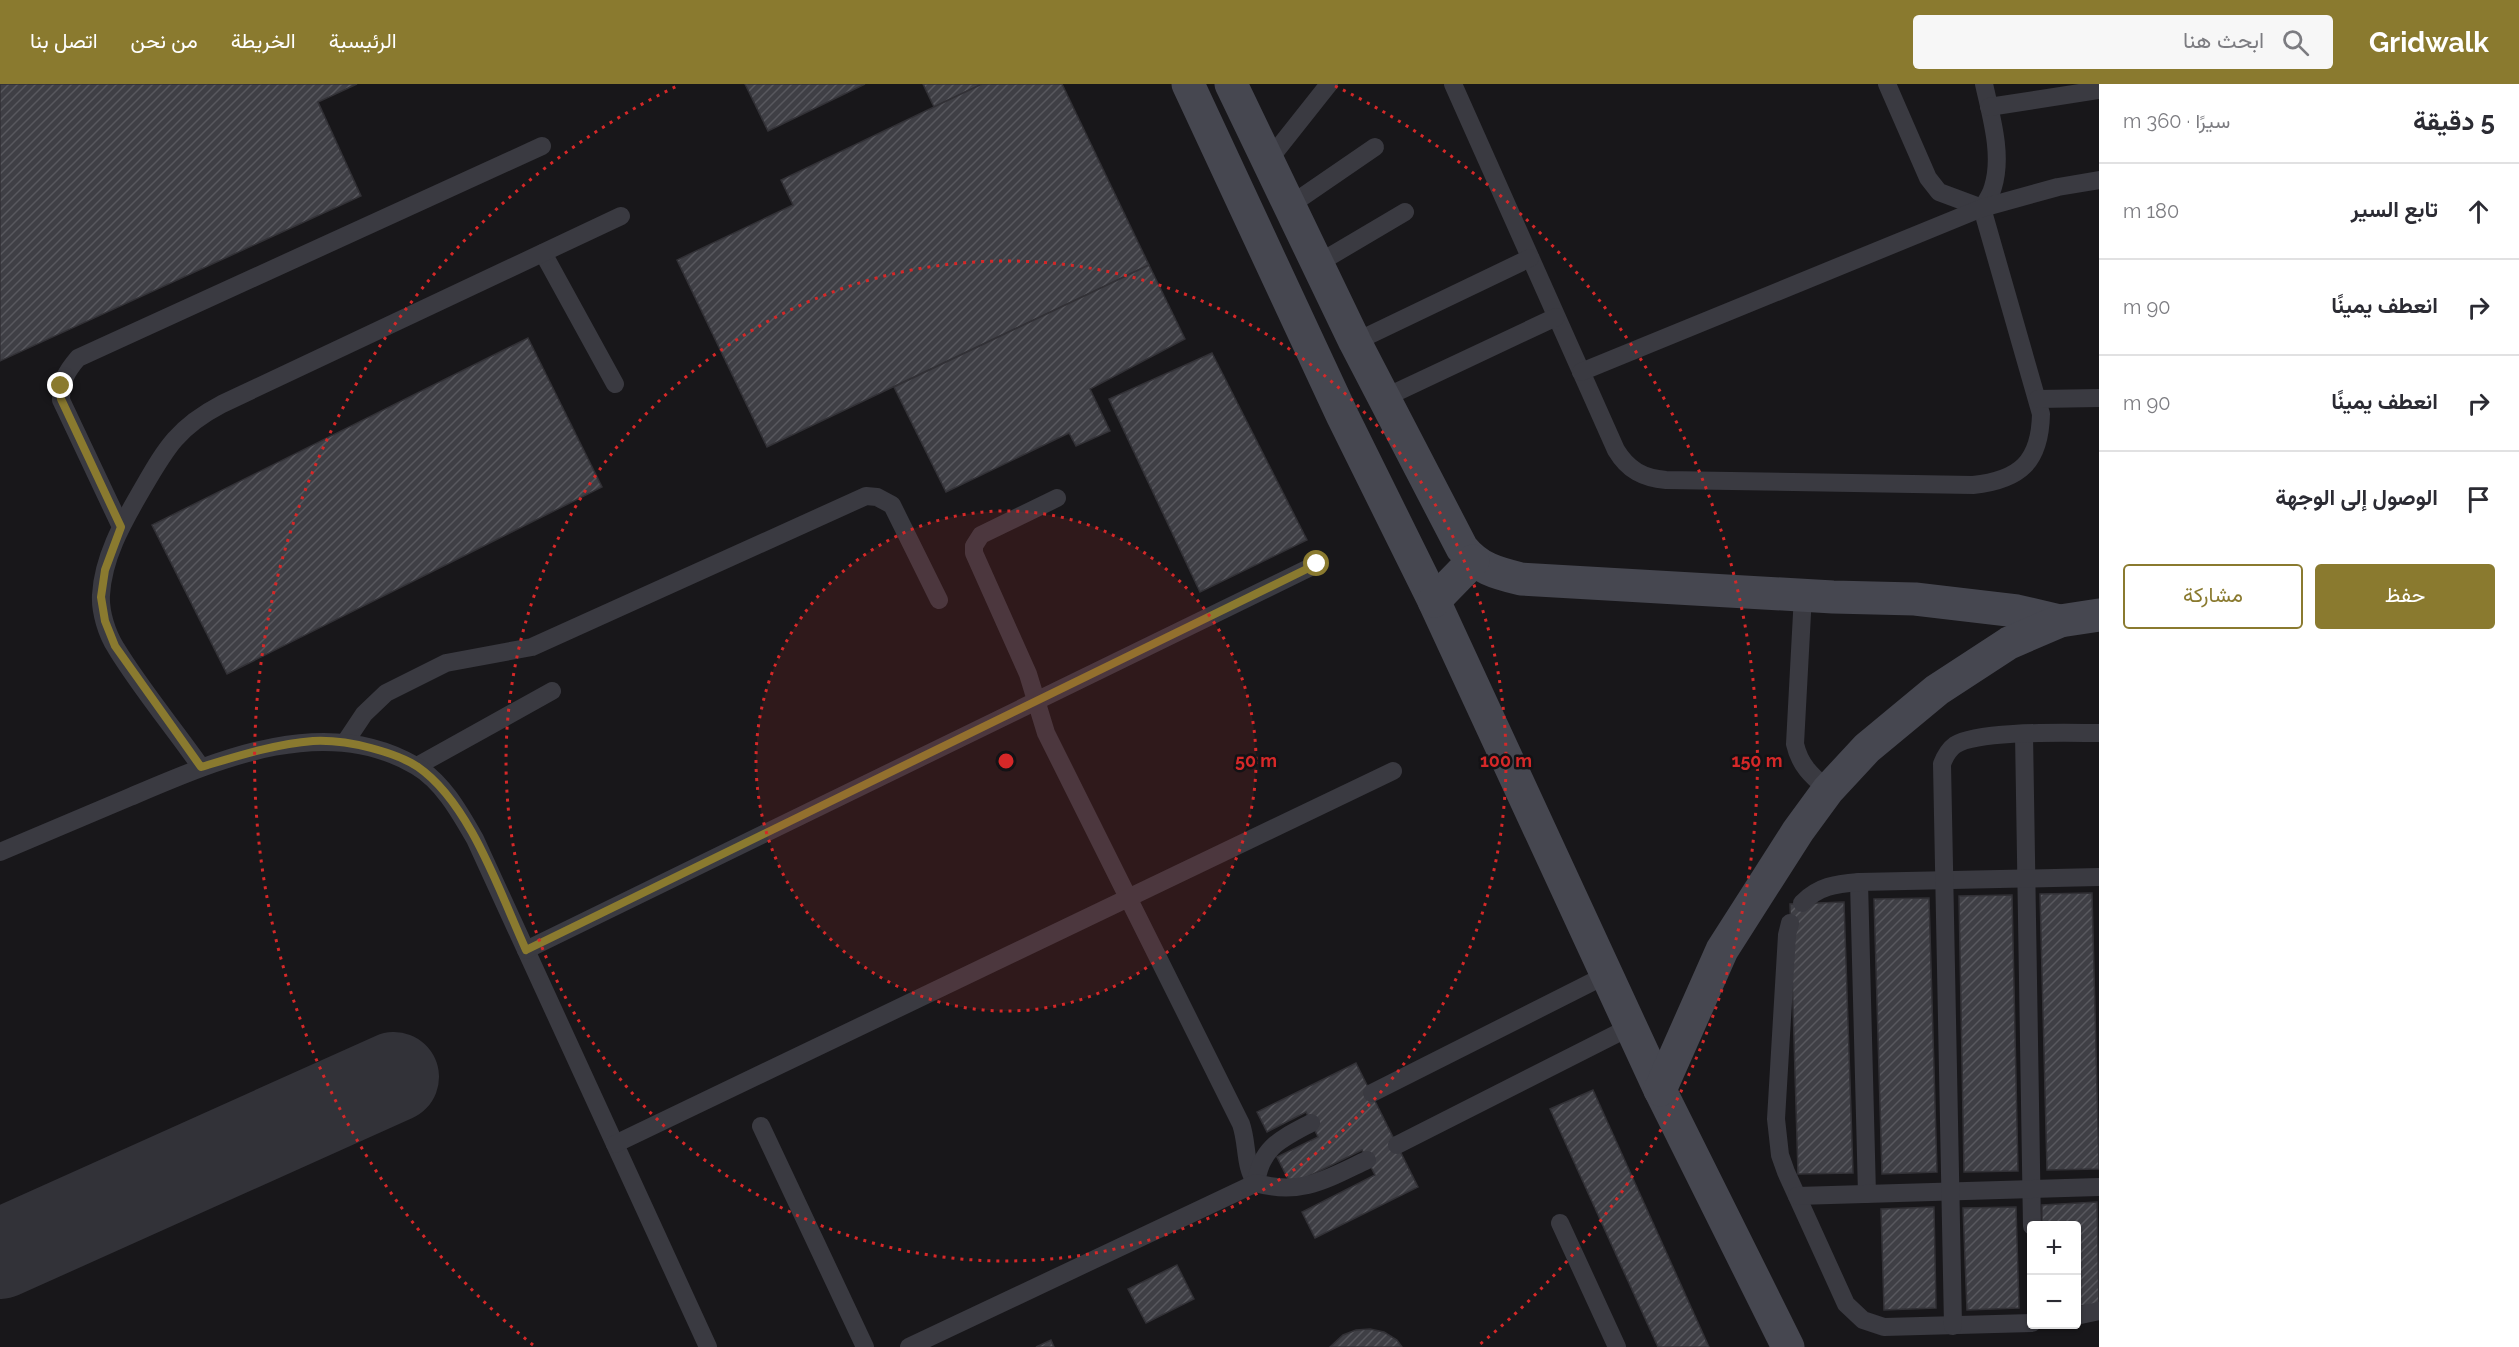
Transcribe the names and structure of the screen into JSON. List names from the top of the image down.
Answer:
{
  "page": {
    "header": "Gridwalk",
    "search": "ابحث هنا",
    "nav": [
      "الرئيسية",
      "الخريطة",
      "من نحن",
      "اتصل بنا"
    ],
    "heading": ["5 دقيقة", "سيرًا · 360 m"],
    "list": [
      ["تابع السير", "180 m"],
      ["انعطف يمينًا", "90 m"],
      ["انعطف يمينًا", "90 m"],
      "الوصول إلى الوجهة"
    ],
    "buttons": ["حفظ", "مشاركة"],
    "map_buttons": ["+", "−"]
  },
  "rings": ["50 m", "100 m", "150 m"]
}
